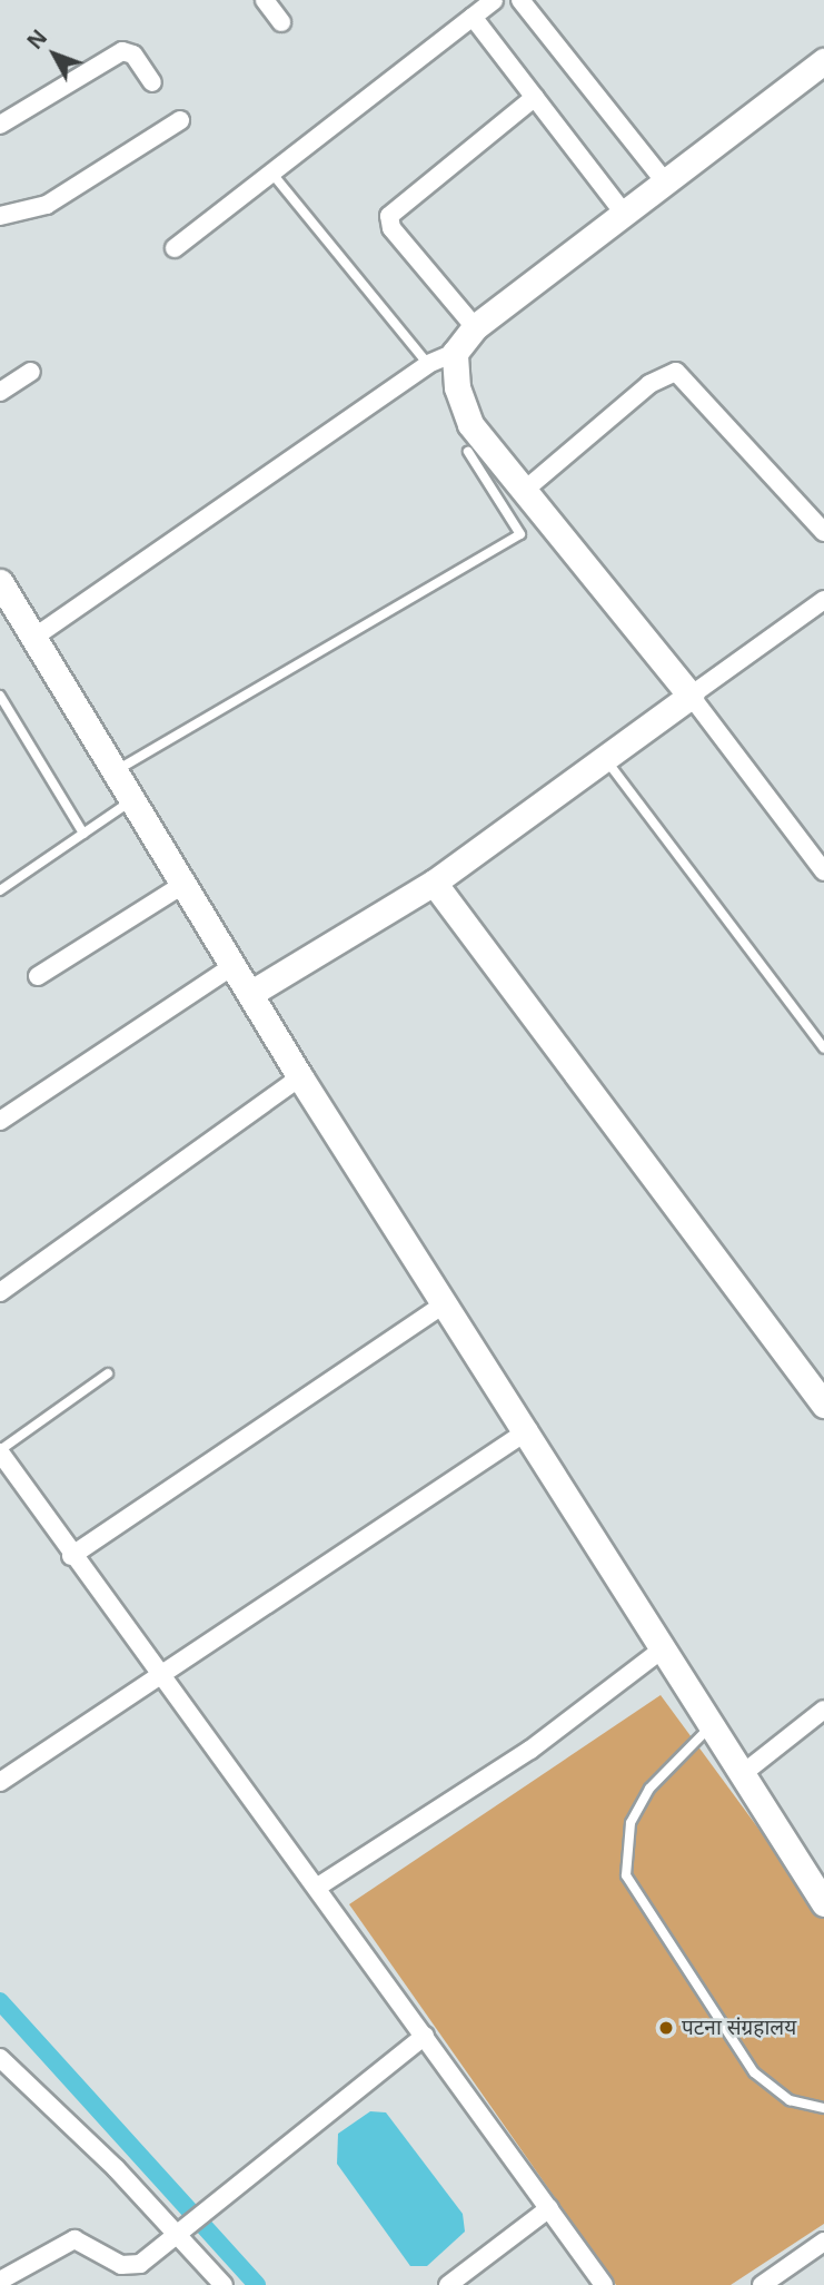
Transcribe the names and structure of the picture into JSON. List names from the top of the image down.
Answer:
{
  "places": ["पटना संग्रहालय"],
  "north": "top left"
}
